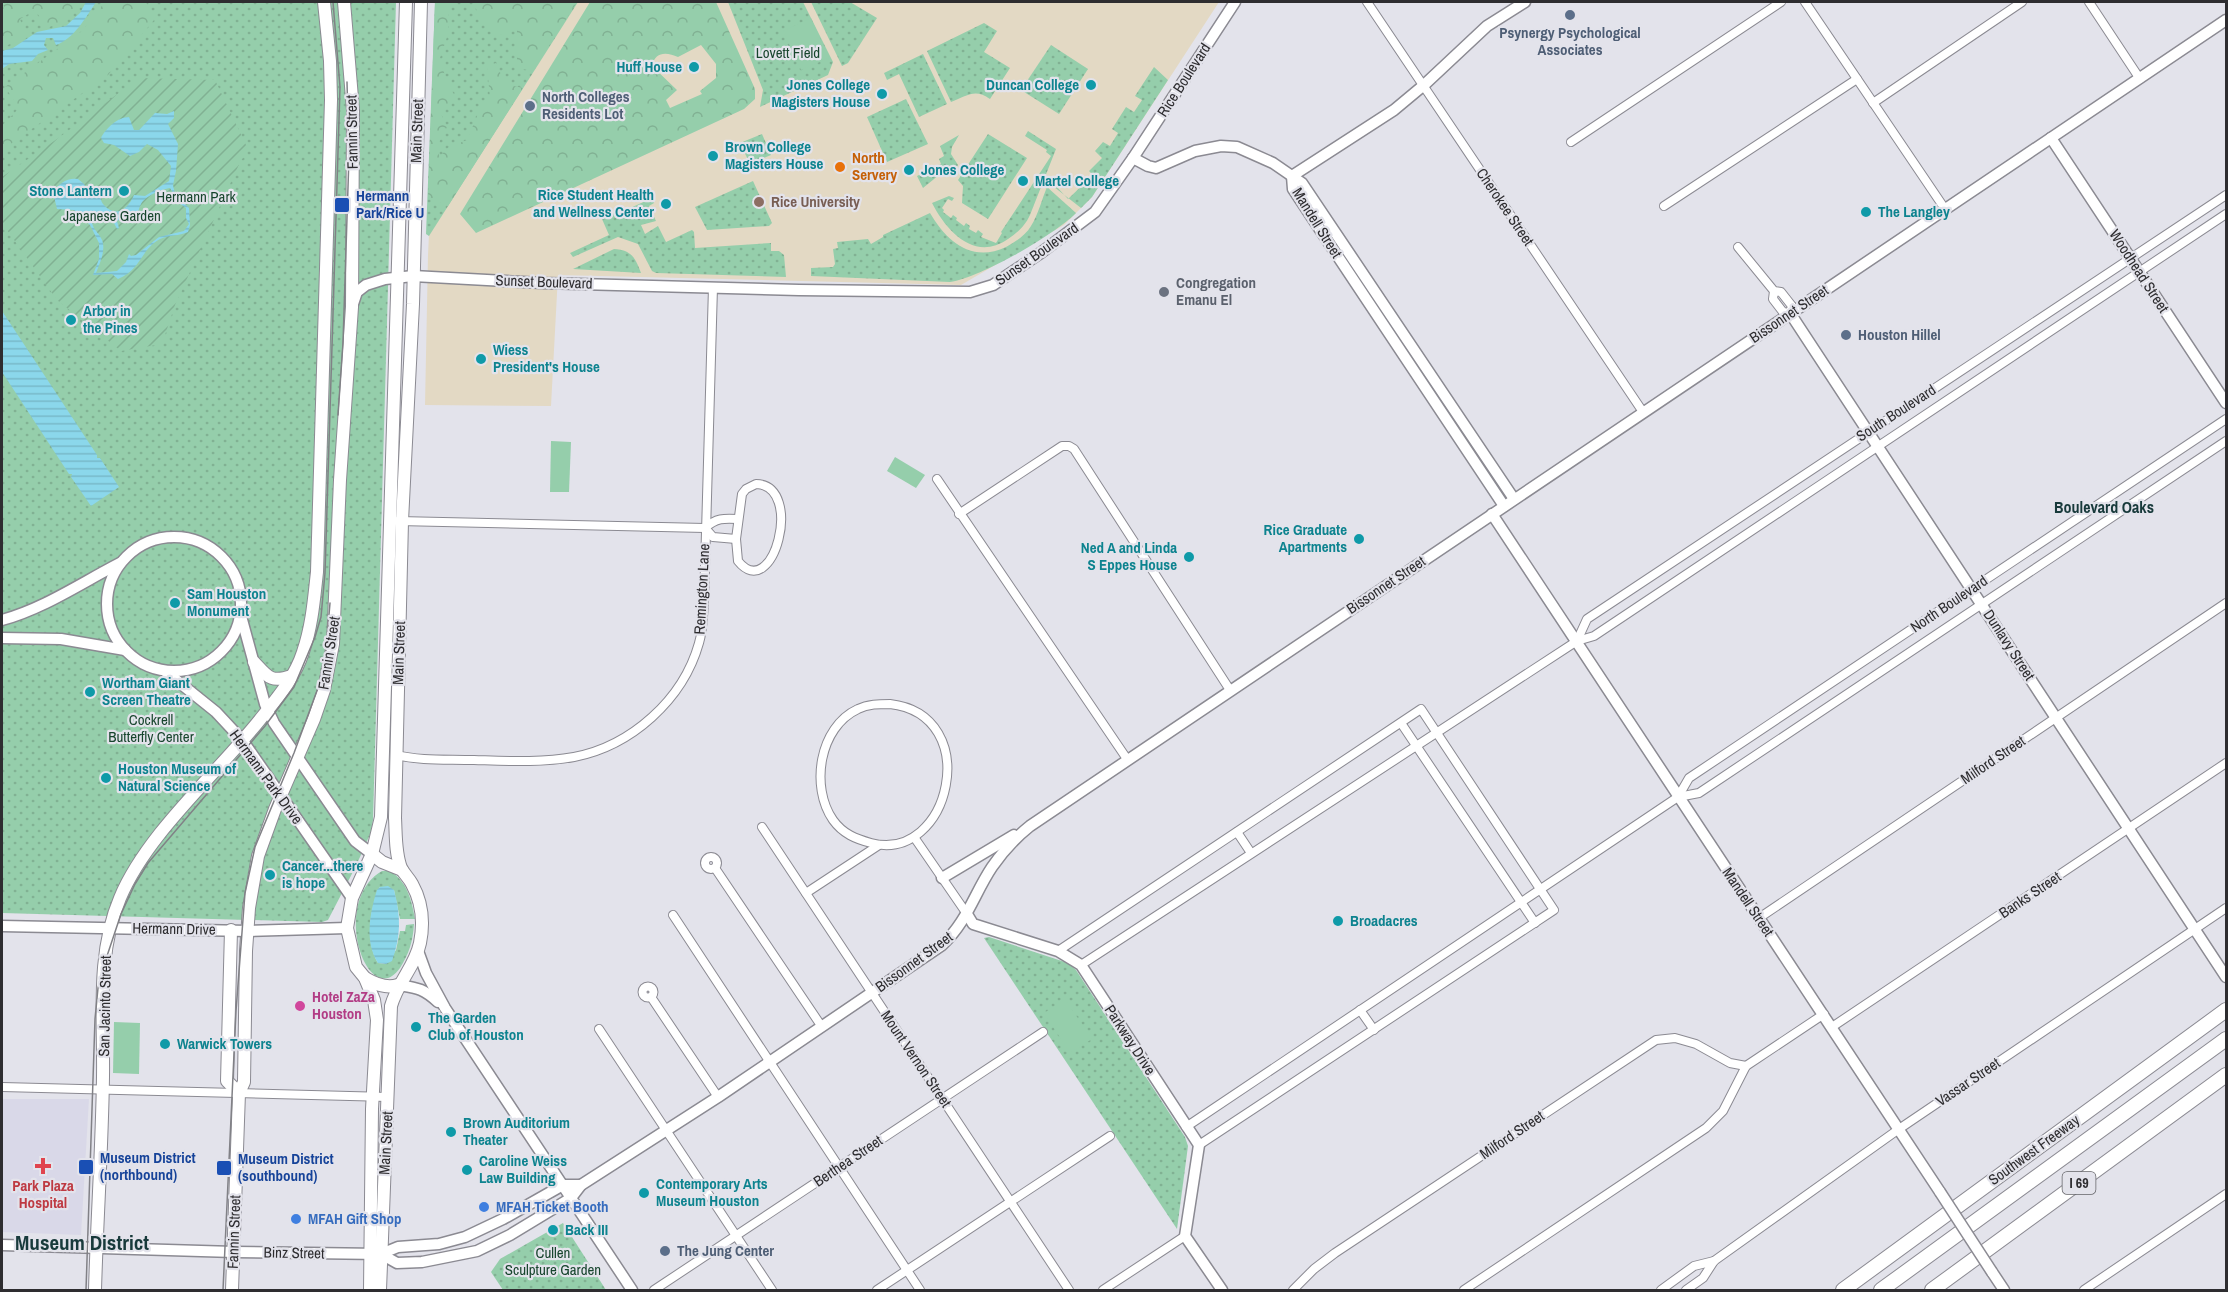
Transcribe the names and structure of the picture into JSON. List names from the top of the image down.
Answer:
{
  "streets": {
    "highway": ["Southwest Freeway", "I 69"],
    "main road": ["Main Street", "Fannin Street", "San Jacinto Street"],
    "street": [
      "Rice Boulevard",
      "Cherokee Street",
      "Mandell Street",
      "Sunset Boulevard",
      "Woodhead Street",
      "Bissonnet Street",
      "South Boulevard",
      "Remington Lane",
      "North Boulevard",
      "Dunlavy Street",
      "Milford Street",
      "Hermann Park Drive",
      "Banks Street",
      "Hermann Drive",
      "Parkway Drive",
      "Mount Vernon Street",
      "Vassar Street",
      "Berthea Street",
      "Binz Street"
    ]
  },
  "crossings": [
    ["Rice Boulevard", "Sunset Boulevard"],
    ["Main Street", "Sunset Boulevard"],
    ["Main Street", "Bissonnet Street"],
    ["Main Street", "Remington Lane"],
    ["Main Street", "Hermann Park Drive"],
    ["Main Street", "Hermann Drive"],
    ["Main Street", "Binz Street"],
    ["Fannin Street", "Sunset Boulevard"],
    ["Fannin Street", "Hermann Park Drive"],
    ["Fannin Street", "Hermann Drive"],
    ["Fannin Street", "San Jacinto Street"],
    ["Fannin Street", "Binz Street"],
    ["Cherokee Street", "Bissonnet Street"],
    ["Mandell Street", "Bissonnet Street"],
    ["Mandell Street", "South Boulevard"],
    ["Mandell Street", "North Boulevard"],
    ["Mandell Street", "Milford Street"],
    ["Mandell Street", "Banks Street"],
    ["Mandell Street", "Vassar Street"],
    ["Sunset Boulevard", "Remington Lane"],
    ["Woodhead Street", "Bissonnet Street"],
    ["Woodhead Street", "South Boulevard"],
    ["Bissonnet Street", "Dunlavy Street"],
    ["Bissonnet Street", "Parkway Drive"],
    ["Bissonnet Street", "Mount Vernon Street"],
    ["Bissonnet Street", "Binz Street"],
    ["South Boulevard", "Dunlavy Street"],
    ["South Boulevard", "Parkway Drive"],
    ["North Boulevard", "Dunlavy Street"],
    ["North Boulevard", "Parkway Drive"],
    ["Dunlavy Street", "Milford Street"],
    ["Dunlavy Street", "Banks Street"],
    ["Dunlavy Street", "Vassar Street"],
    ["Hermann Park Drive", "Hermann Drive"],
    ["Hermann Park Drive", "San Jacinto Street"],
    ["Hermann Drive", "San Jacinto Street"],
    ["San Jacinto Street", "Binz Street"],
    ["Mount Vernon Street", "Berthea Street"]
  ],
  "districts": ["Boulevard Oaks", "Museum District"],
  "parks": [
    "Lovett Field",
    "Hermann Park",
    "Japanese Garden",
    "Cockrell Butterfly Center",
    "Cullen Sculpture Garden"
  ],
  "places": {
    "other": [
      "Psynergy Psychological Associates",
      "Huff House",
      "Duncan College",
      "Jones College Magisters House",
      "North Colleges Residents Lot",
      "Brown College Magisters House",
      "North Servery",
      "Jones College",
      "Martel College",
      "Stone Lantern",
      "Rice University",
      "Rice Student Health and Wellness Center",
      "The Langley",
      "Congregation Emanu El",
      "Arbor in the Pines",
      "Houston Hillel",
      "Wiess President's House",
      "Rice Graduate Apartments",
      "Ned A and Linda S Eppes House",
      "Sam Houston Monument",
      "Wortham Giant Screen Theatre",
      "Houston Museum of Natural Science",
      "Cancer...there is hope",
      "Broadacres",
      "Hotel ZaZa Houston",
      "The Garden Club of Houston",
      "Warwick Towers",
      "Brown Auditorium Theater",
      "Caroline Weiss Law Building",
      "Contemporary Arts Museum Houston",
      "MFAH Ticket Booth",
      "MFAH Gift Shop",
      "Back III",
      "The Jung Center"
    ],
    "transit": ["Hermann Park/Rice U", "Museum District (northbound)", "Museum District (southbound)"],
    "health": ["Park Plaza Hospital"]
  }
}
